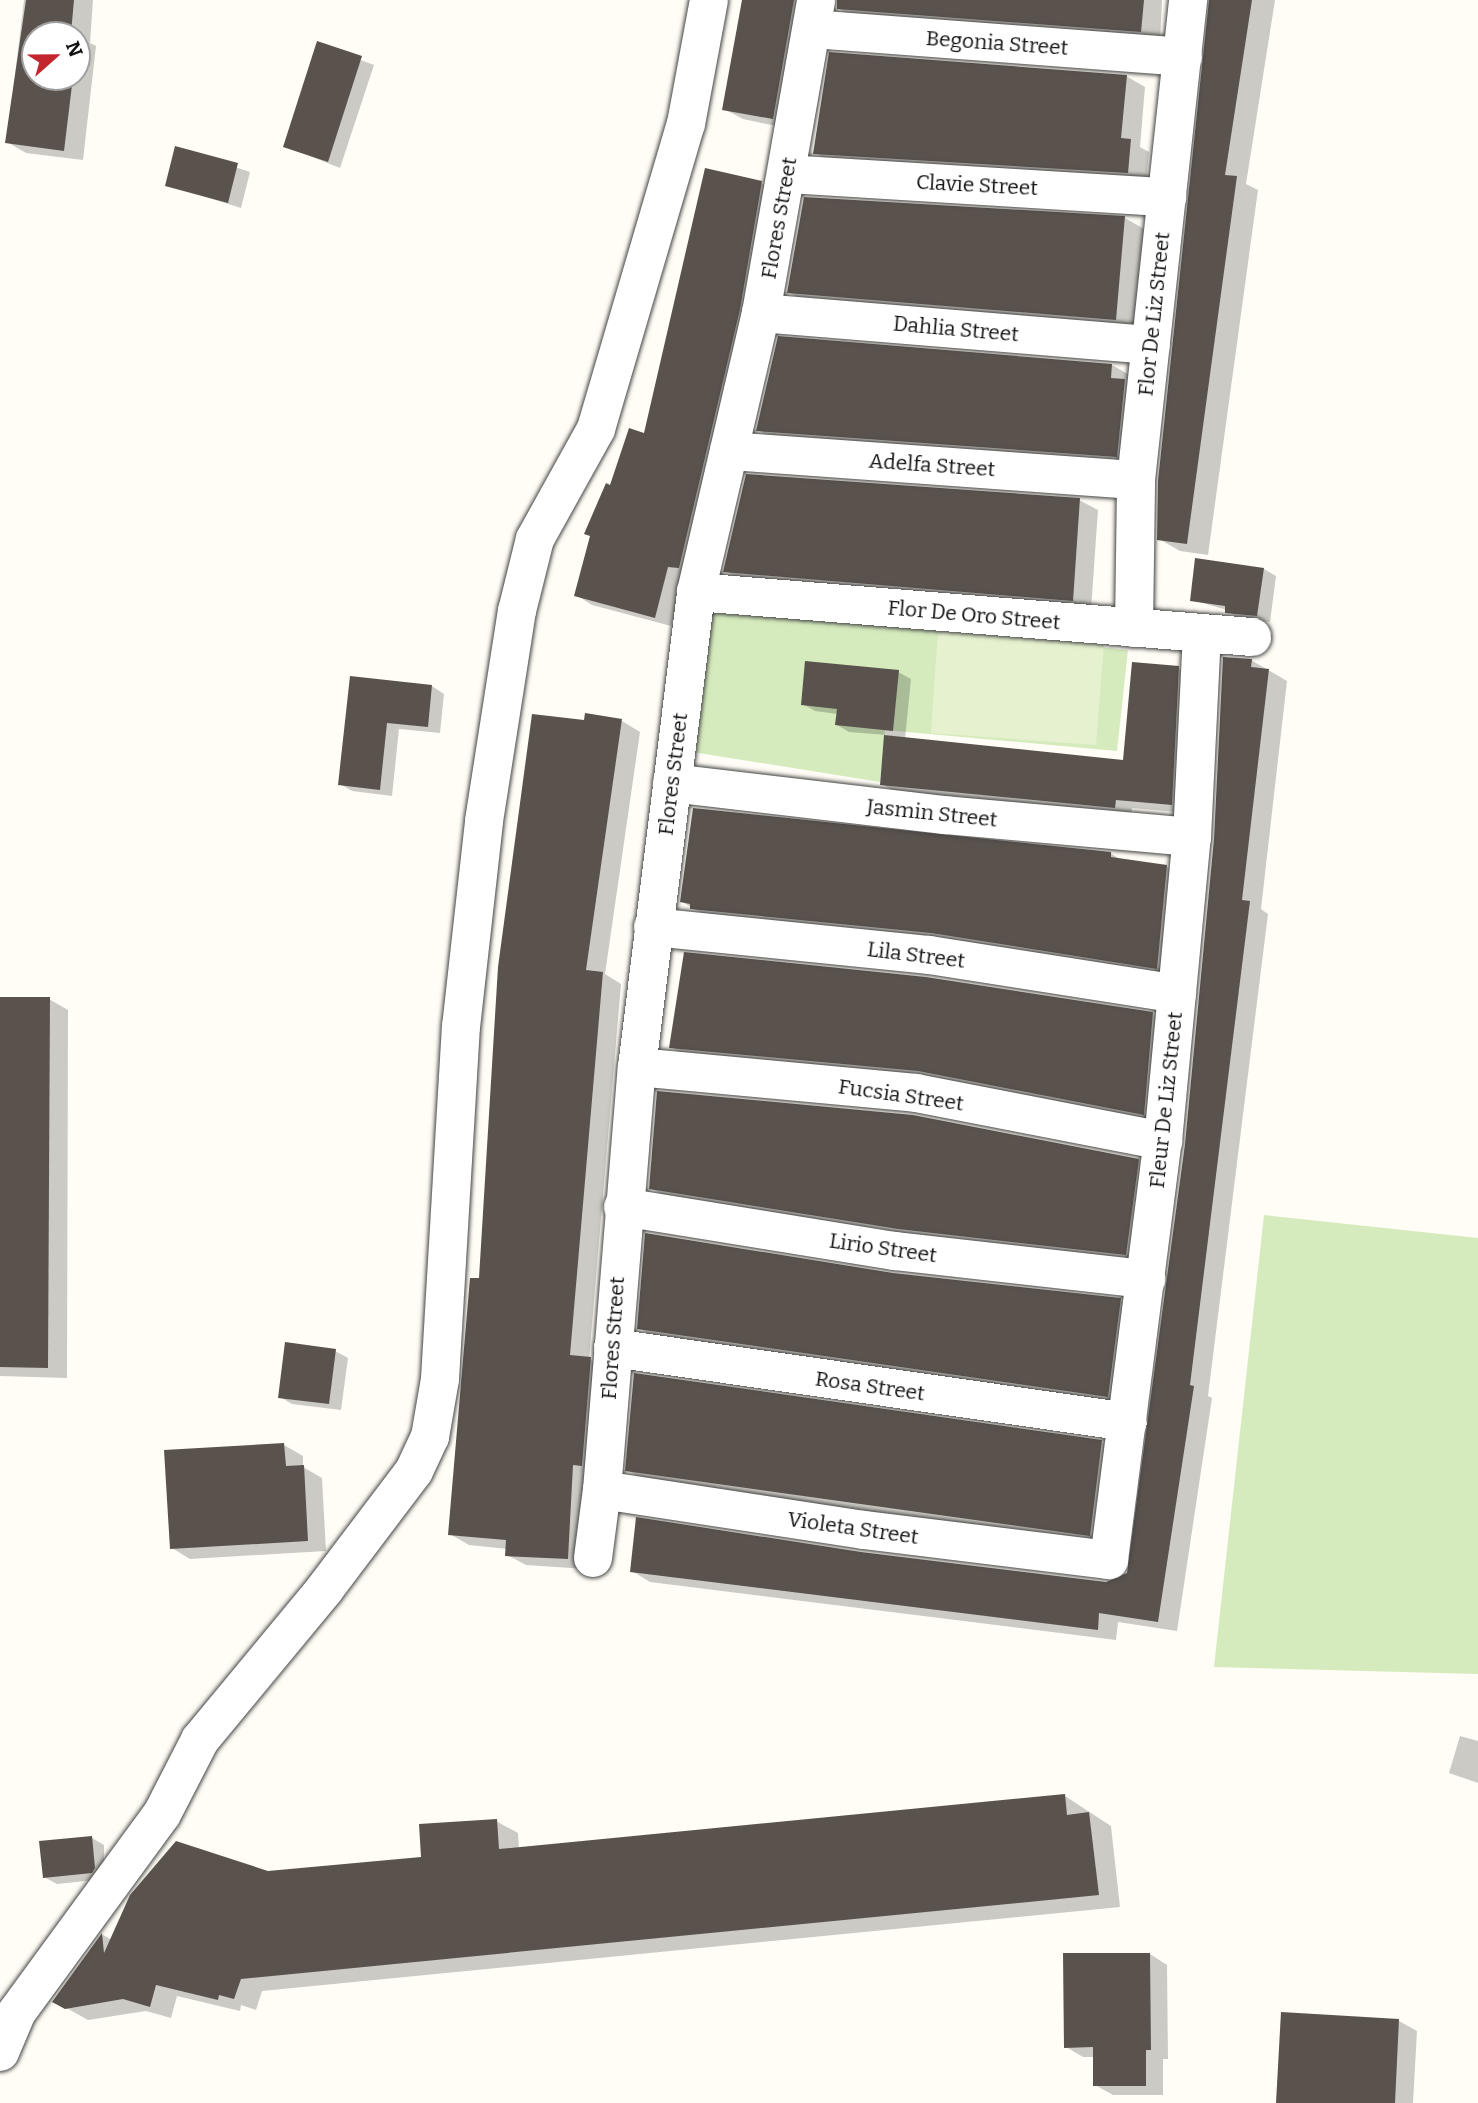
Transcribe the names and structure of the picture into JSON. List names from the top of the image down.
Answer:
{
  "streets": {
    "street": [
      "Begonia Street",
      "Clavie Street",
      "Flores Street",
      "Flor De Liz Street",
      "Dahlia Street",
      "Adelfa Street",
      "Flor De Oro Street",
      "Jasmin Street",
      "Lila Street",
      "Fucsia Street",
      "Fleur De Liz Street",
      "Lirio Street",
      "Rosa Street",
      "Violeta Street"
    ]
  },
  "crossings": [
    ["Begonia Street", "Flores Street"],
    ["Begonia Street", "Flor De Liz Street"],
    ["Clavie Street", "Flores Street"],
    ["Clavie Street", "Flor De Liz Street"],
    ["Flores Street", "Dahlia Street"],
    ["Flores Street", "Adelfa Street"],
    ["Flores Street", "Flor De Oro Street"],
    ["Flores Street", "Jasmin Street"],
    ["Flores Street", "Lila Street"],
    ["Flores Street", "Fucsia Street"],
    ["Flores Street", "Lirio Street"],
    ["Flores Street", "Rosa Street"],
    ["Flores Street", "Violeta Street"],
    ["Flor De Liz Street", "Dahlia Street"],
    ["Flor De Liz Street", "Adelfa Street"],
    ["Flor De Liz Street", "Flor De Oro Street"],
    ["Flor De Oro Street", "Fleur De Liz Street"],
    ["Jasmin Street", "Fleur De Liz Street"],
    ["Lila Street", "Fleur De Liz Street"],
    ["Fucsia Street", "Fleur De Liz Street"],
    ["Fleur De Liz Street", "Lirio Street"],
    ["Fleur De Liz Street", "Rosa Street"],
    ["Fleur De Liz Street", "Violeta Street"]
  ],
  "north": "right"
}
